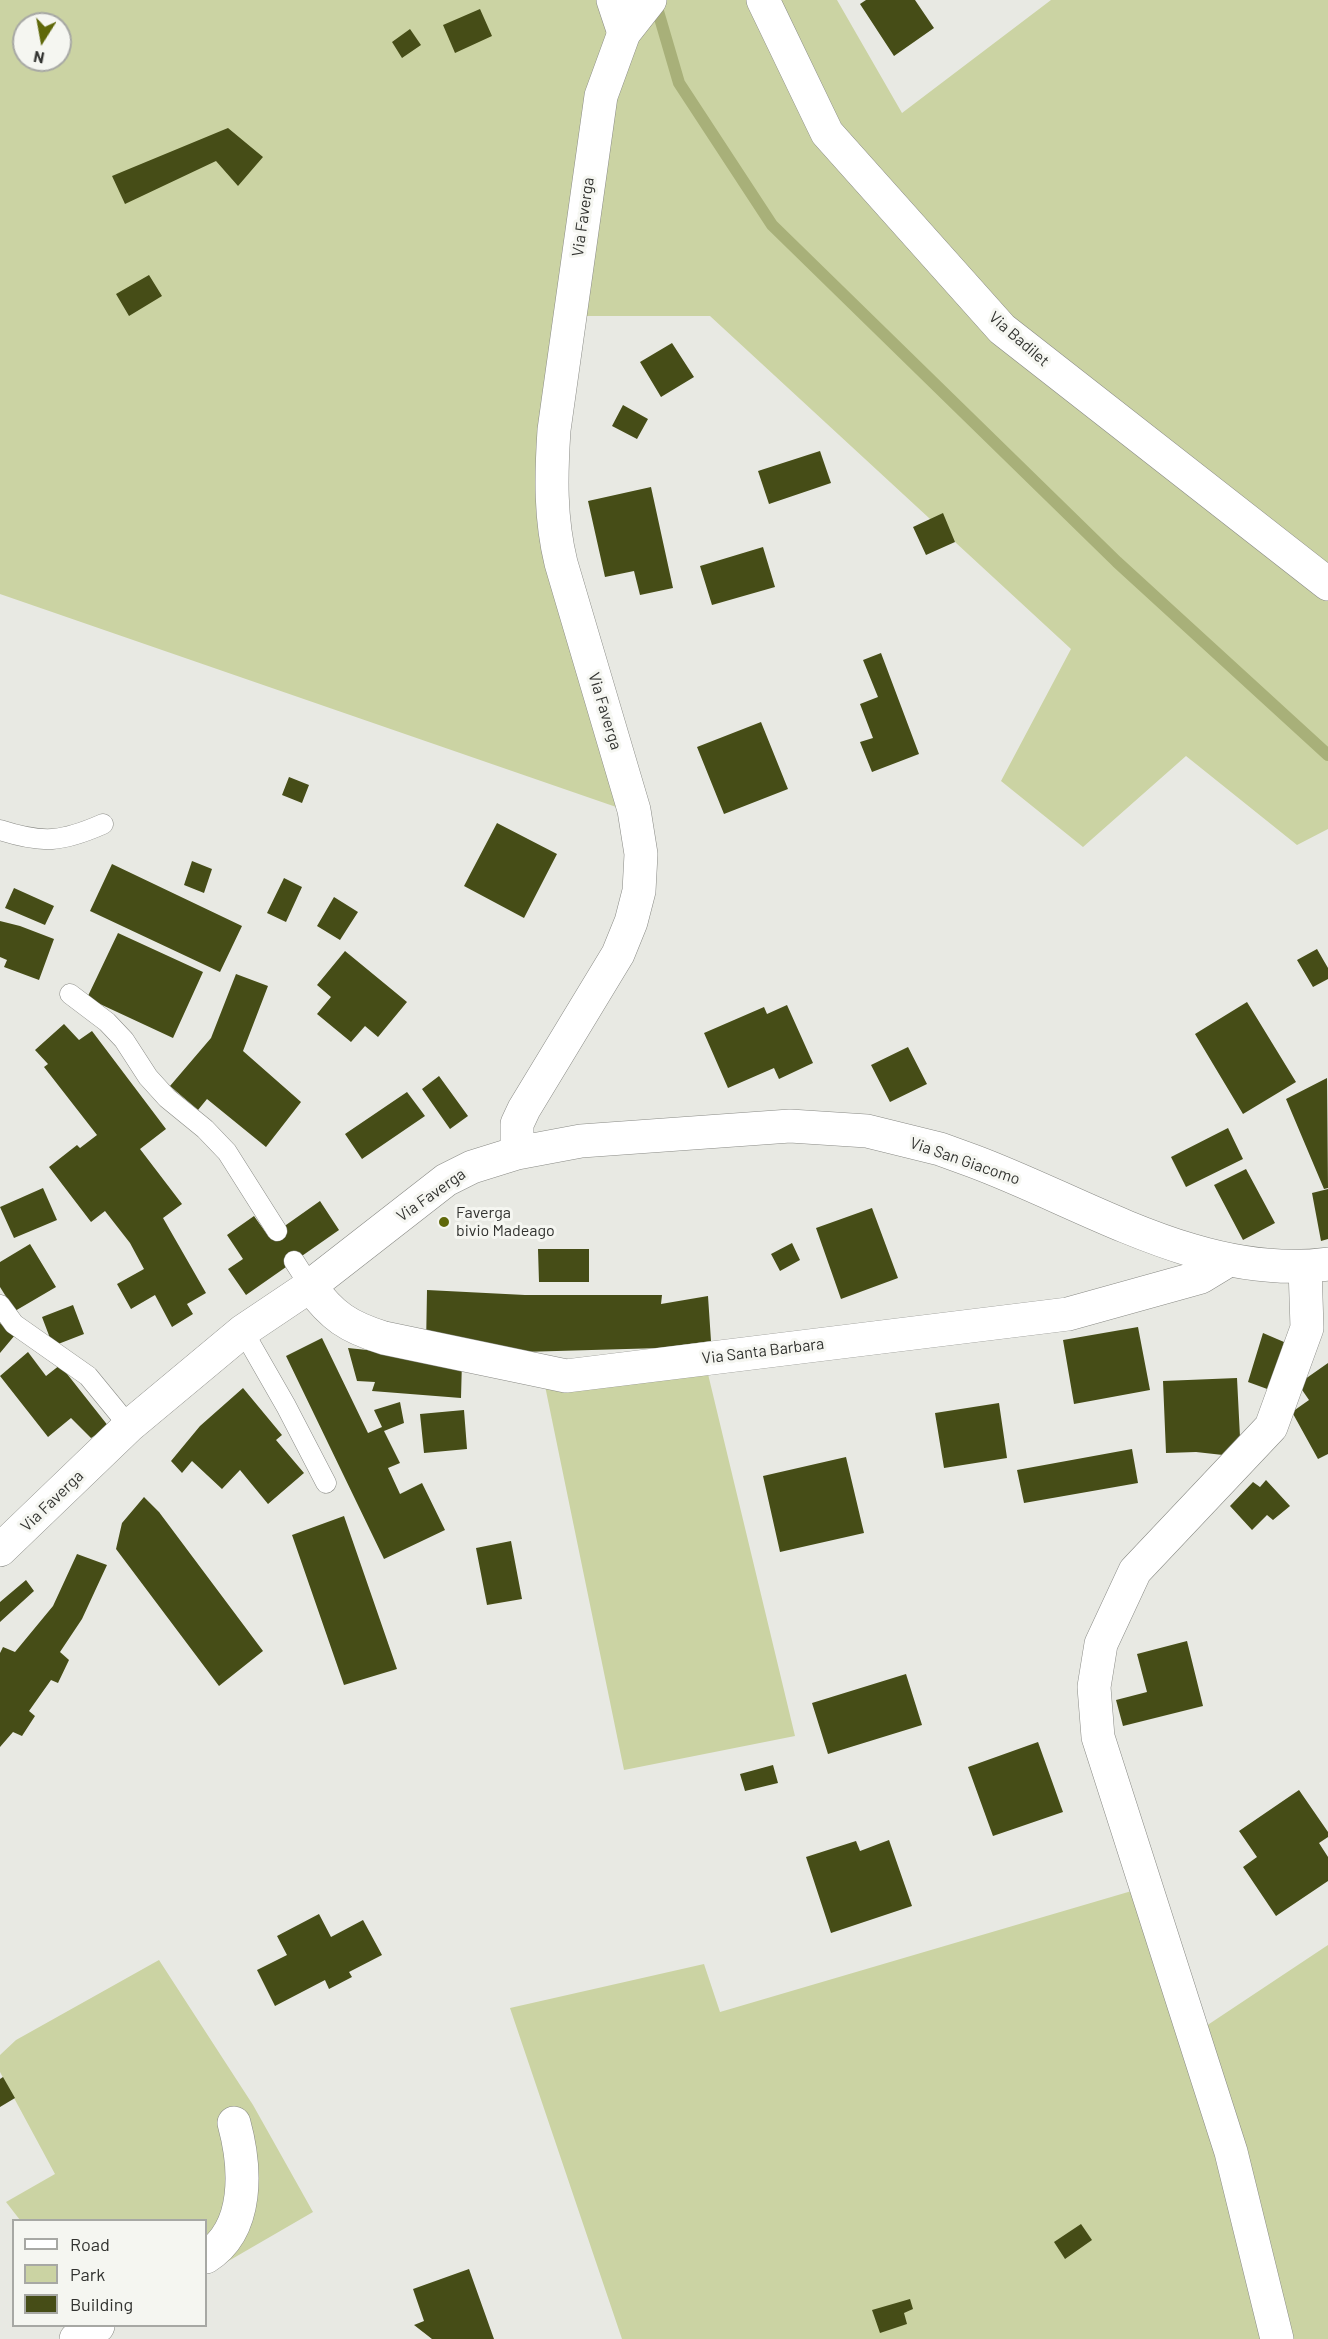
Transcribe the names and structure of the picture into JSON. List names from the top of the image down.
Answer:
{
  "streets": {
    "street": [
      "Via Faverga",
      "Via Badilet",
      "Via San Giacomo",
      "Via Santa Barbara"
    ]
  },
  "crossings": [
    ["Via Faverga", "Via San Giacomo"],
    ["Via Faverga", "Via Santa Barbara"],
    ["Via San Giacomo", "Via Santa Barbara"]
  ],
  "places": ["Faverga bivio Madeago"],
  "legend": ["Road", "Park", "Building"],
  "north": "bottom"
}
